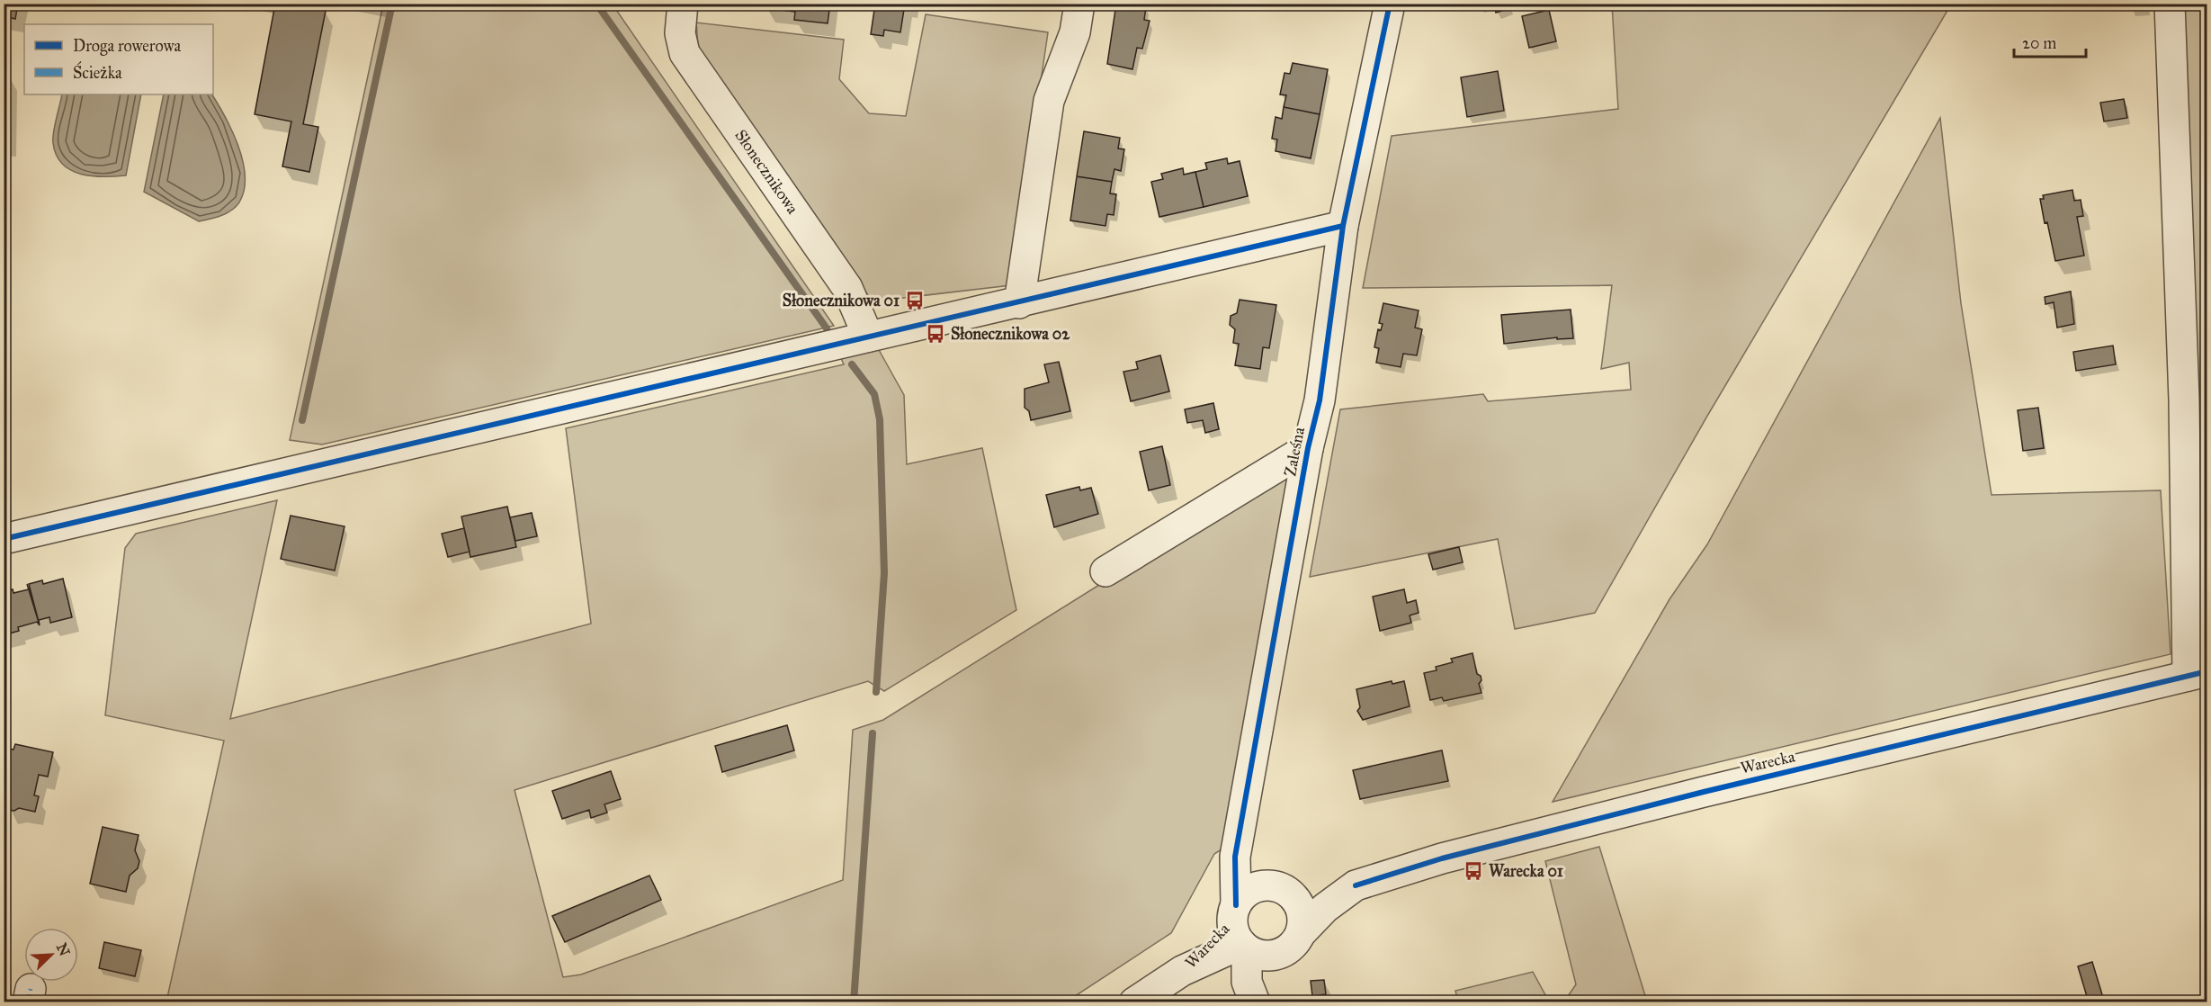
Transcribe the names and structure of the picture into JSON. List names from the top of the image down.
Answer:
{
  "streets": {
    "street": ["Słonecznikowa", "Zaleśna", "Warecka"]
  },
  "crossings": [
    ["Zaleśna", "Warecka"]
  ],
  "places": {
    "bus stop": ["Słonecznikowa 01", "Słonecznikowa 02", "Warecka 01"]
  },
  "legend": ["Droga rowerowa", "Ścieżka"],
  "scale_bar": "20 m",
  "north": "top right"
}
